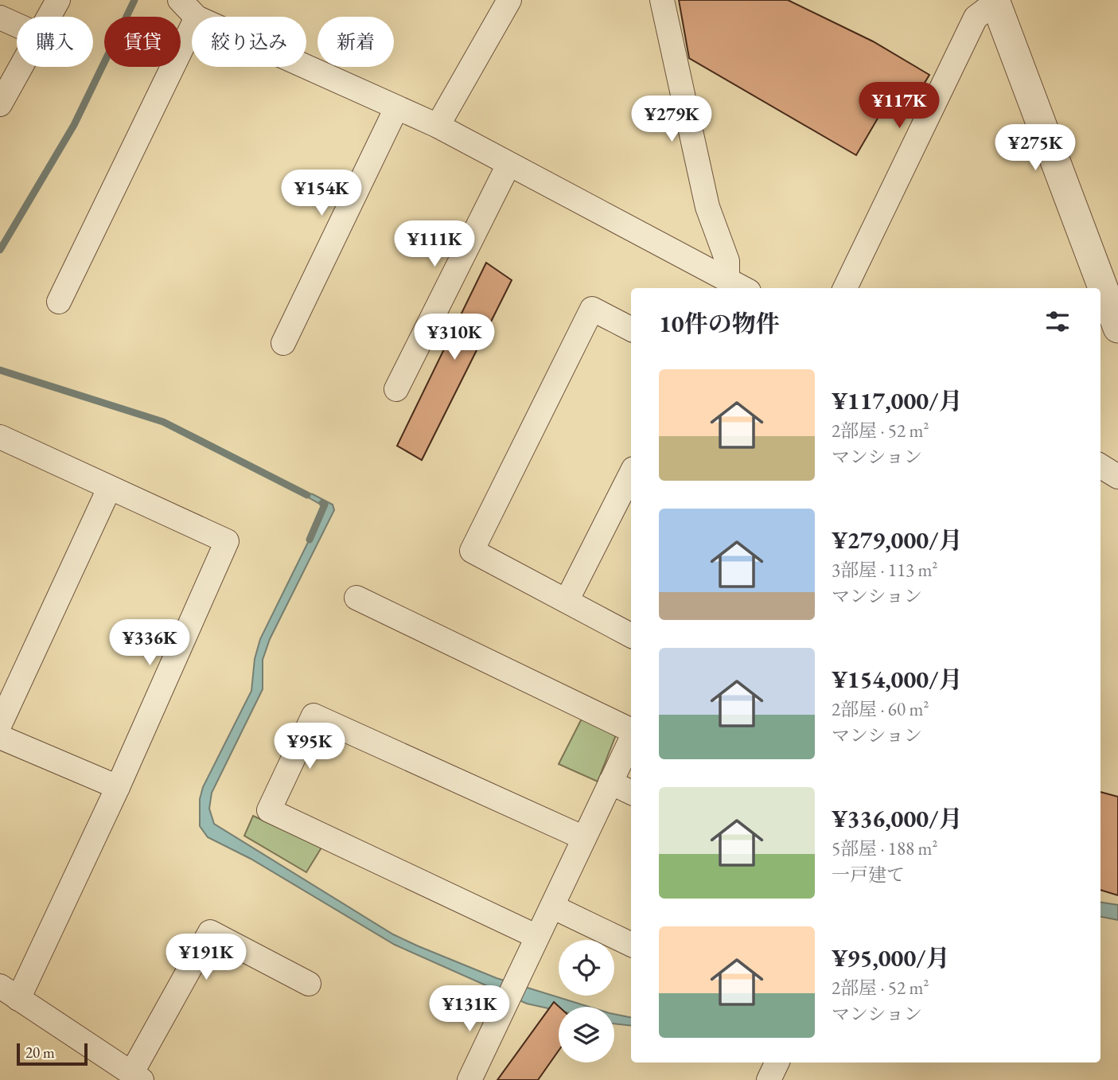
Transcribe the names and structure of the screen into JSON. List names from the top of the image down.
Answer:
{
  "scale_bar": "20 m",
  "page": {
    "chip": [
      "購入",
      "賃貸",
      "絞り込み",
      "新着"
    ],
    "price": [
      "¥117K",
      "¥279K",
      "¥275K",
      "¥154K",
      "¥111K",
      "¥310K",
      "¥336K",
      "¥95K",
      "¥191K",
      "¥131K"
    ],
    "heading": "10件の物件",
    "list": [
      {
        "name": "¥117,000/月",
        "note": "2部屋 · 52 m² · マンション"
      },
      {
        "name": "¥279,000/月",
        "note": "3部屋 · 113 m² · マンション"
      },
      {
        "name": "¥154,000/月",
        "note": "2部屋 · 60 m² · マンション"
      },
      {
        "name": "¥336,000/月",
        "note": "5部屋 · 188 m² · 一戸建て"
      },
      {
        "name": "¥95,000/月",
        "note": "2部屋 · 52 m² · マンション"
      }
    ],
    "scale": "20 m"
  }
}
